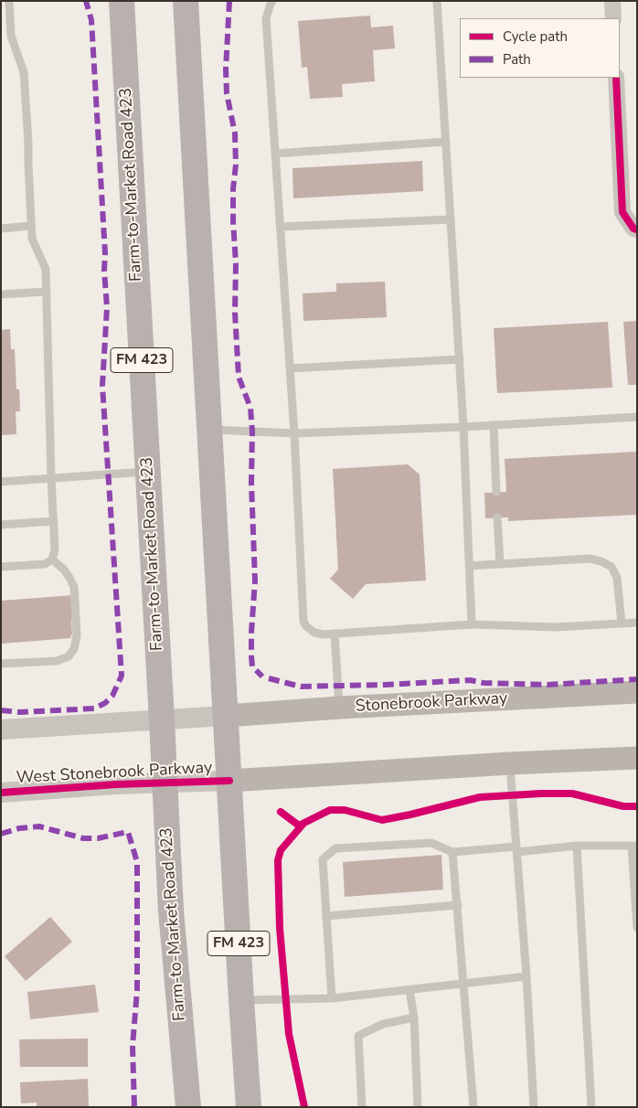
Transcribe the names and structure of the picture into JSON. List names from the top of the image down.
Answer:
{
  "streets": {
    "main road": ["Farm-to-Market Road 423", "FM 423", "Stonebrook Parkway"],
    "street": ["West Stonebrook Parkway"]
  },
  "crossings": [
    ["Farm-to-Market Road 423", "West Stonebrook Parkway"],
    ["FM 423", "Stonebrook Parkway"],
    ["FM 423", "West Stonebrook Parkway"]
  ],
  "legend": ["Cycle path", "Path"]
}
